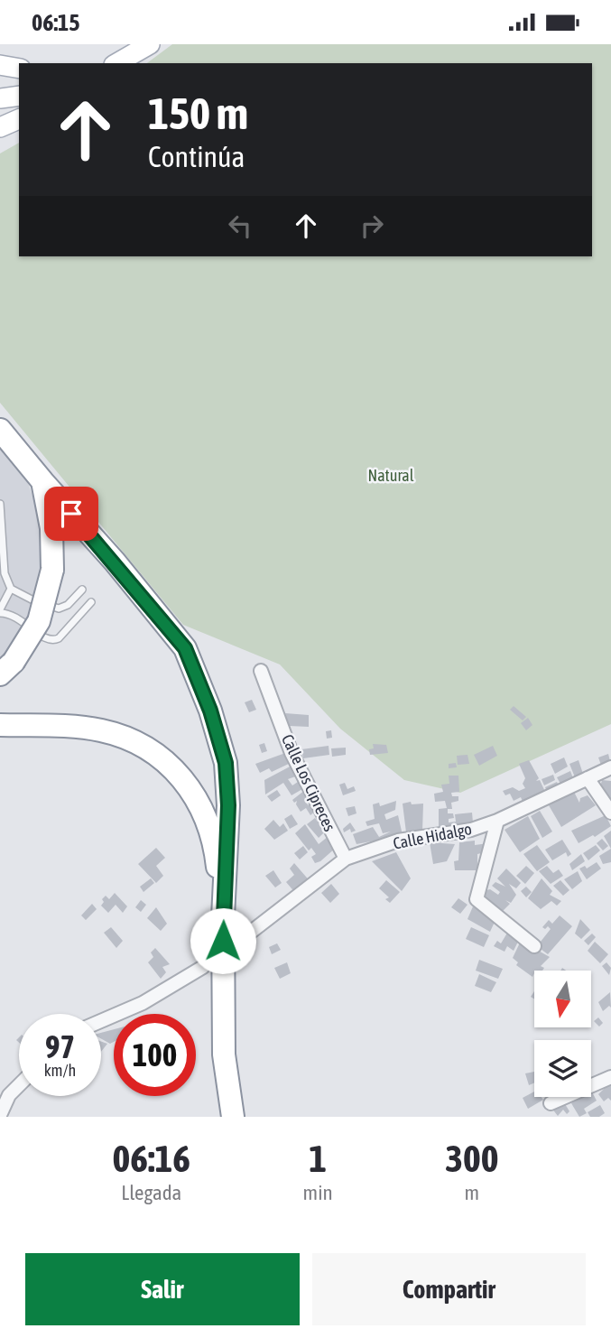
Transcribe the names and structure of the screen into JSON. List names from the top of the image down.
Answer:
{
  "streets": {
    "street": ["Calle Los Cipreces", "Calle Hidalgo"]
  },
  "crossings": [
    ["Calle Los Cipreces", "Calle Hidalgo"]
  ],
  "parks": ["Natural"],
  "north": "bottom",
  "page": {
    "status": "06:15",
    "turn": ["150 m", "Continúa"],
    "speed": "97 km/h",
    "limit": "100",
    "eta": [
      "06:16",
      "Llegada",
      "1",
      "min",
      "300",
      "m"
    ],
    "buttons": ["Salir", "Compartir"]
  }
}
